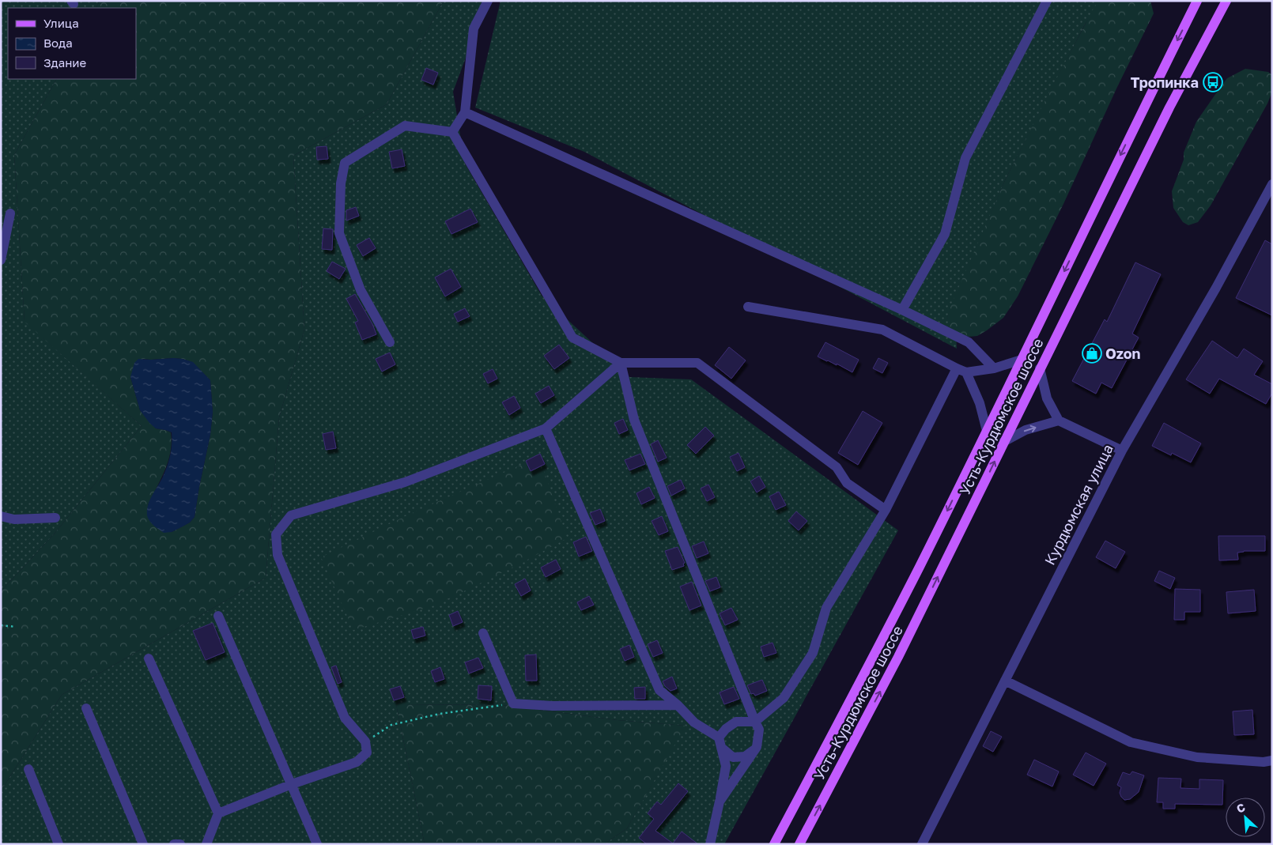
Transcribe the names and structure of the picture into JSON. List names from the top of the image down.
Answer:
{
  "streets": {
    "main road": ["Усть-Курдюмское шоссе"],
    "street": ["Курдюмская улица"]
  },
  "places": {
    "bus stop": ["Тропинка"],
    "shop": ["Ozon"]
  },
  "legend": ["Улица", "Вода", "Здание"],
  "north": "top left"
}
